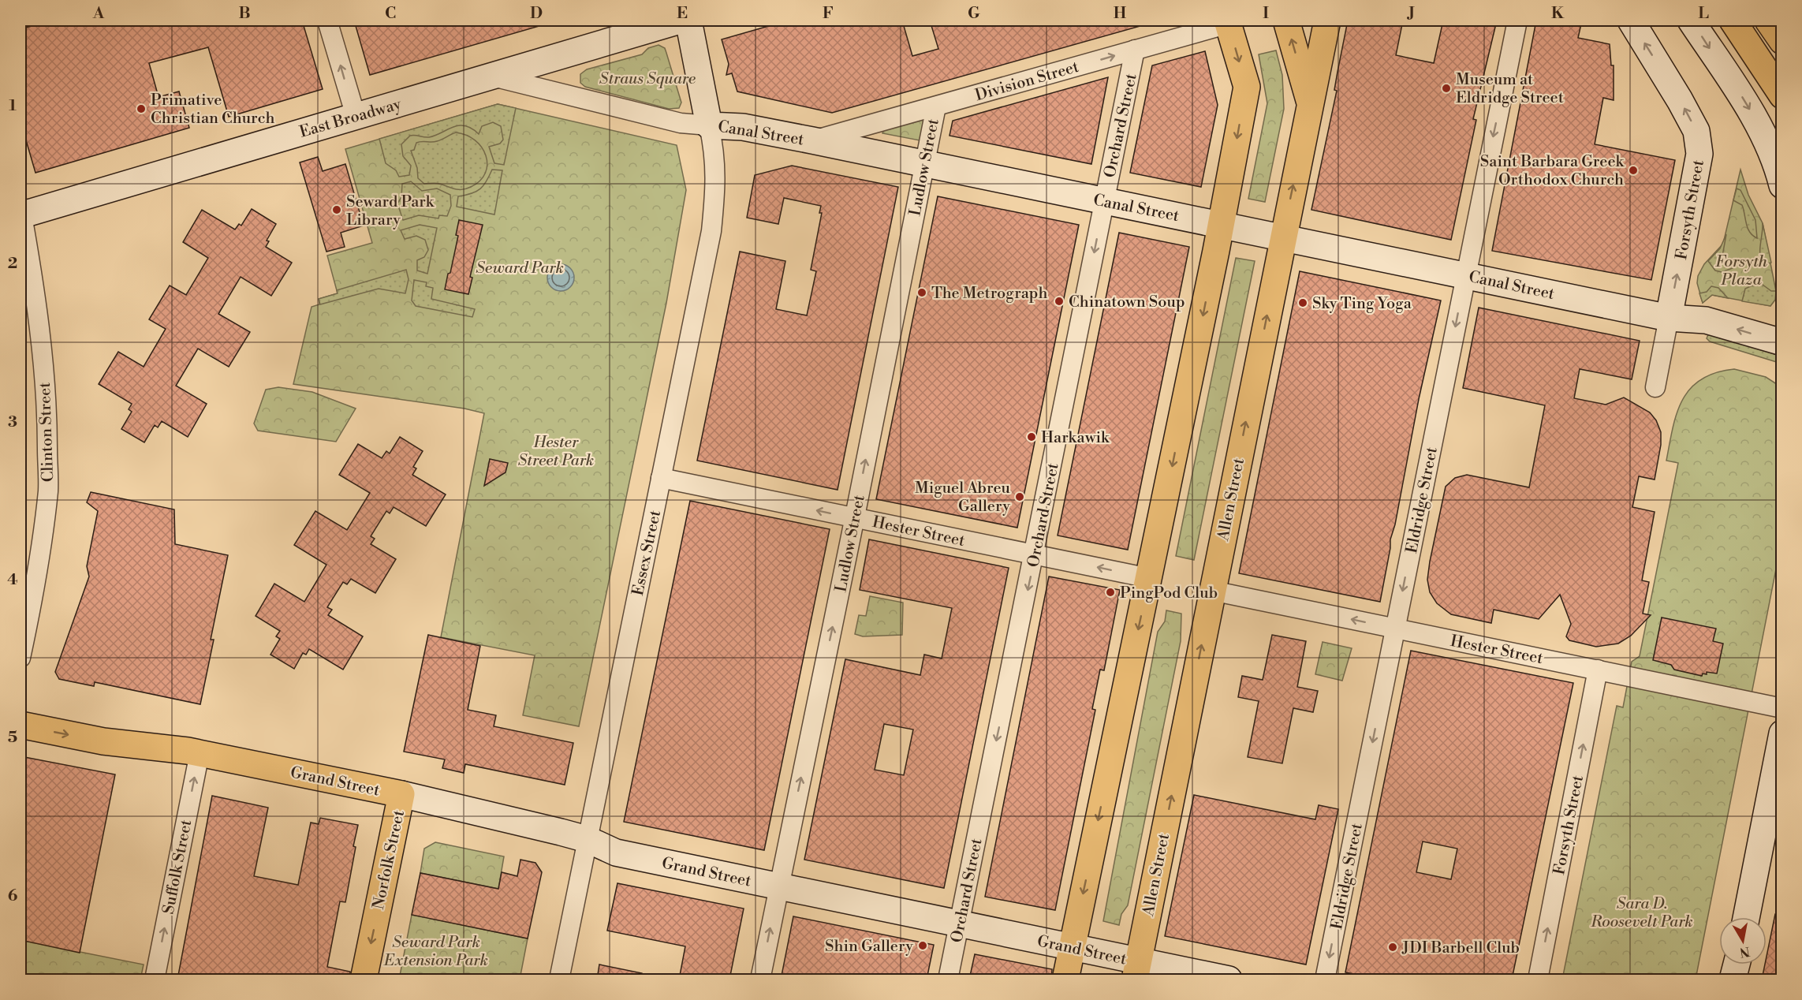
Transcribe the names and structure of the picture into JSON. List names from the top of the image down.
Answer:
{
  "streets": {
    "main road": [
      "East Broadway",
      "Canal Street",
      "Forsyth Street",
      "Allen Street",
      "Grand Street",
      "Norfolk Street"
    ],
    "street": [
      "Division Street",
      "Orchard Street",
      "Ludlow Street",
      "Clinton Street",
      "Eldridge Street",
      "Hester Street",
      "Essex Street",
      "Suffolk Street"
    ]
  },
  "crossings": [
    ["Division Street", "Orchard Street"],
    ["Division Street", "Canal Street"],
    ["Division Street", "Ludlow Street"],
    ["East Broadway", "Canal Street"],
    ["East Broadway", "Clinton Street"],
    ["Orchard Street", "Canal Street"],
    ["Orchard Street", "Hester Street"],
    ["Orchard Street", "Grand Street"],
    ["Canal Street", "Ludlow Street"],
    ["Canal Street", "Forsyth Street"],
    ["Canal Street", "Allen Street"],
    ["Canal Street", "Eldridge Street"],
    ["Canal Street", "Essex Street"],
    ["Ludlow Street", "Hester Street"],
    ["Ludlow Street", "Grand Street"],
    ["Forsyth Street", "Hester Street"],
    ["Allen Street", "Hester Street"],
    ["Allen Street", "Grand Street"],
    ["Eldridge Street", "Hester Street"],
    ["Hester Street", "Essex Street"],
    ["Essex Street", "Grand Street"],
    ["Grand Street", "Norfolk Street"],
    ["Grand Street", "Suffolk Street"]
  ],
  "one_way": [
    "Division Street",
    "Orchard Street",
    "Ludlow Street",
    "Forsyth Street",
    "Eldridge Street",
    "Hester Street",
    "Norfolk Street",
    "Suffolk Street"
  ],
  "parks": [
    "Straus Square",
    "Forsyth Plaza",
    "Seward Park",
    "Hester Street Park",
    "Sara D. Roosevelt Park",
    "Seward Park Extension Park"
  ],
  "places": [
    "Museum at Eldridge Street",
    "Primative Christian Church",
    "Saint Barbara Greek Orthodox Church",
    "Seward Park Library",
    "The Metrograph",
    "Chinatown Soup",
    "Sky Ting Yoga",
    "Harkawik",
    "Miguel Abreu Gallery",
    "PingPod Club",
    "Shin Gallery",
    "JDI Barbell Club"
  ],
  "north": "bottom",
  "grid": {
    "columns": [
      "A",
      "B",
      "C",
      "D",
      "E",
      "F",
      "G",
      "H",
      "I",
      "J",
      "K",
      "L"
    ],
    "rows": [
      "1",
      "2",
      "3",
      "4",
      "5",
      "6"
    ]
  }
}
